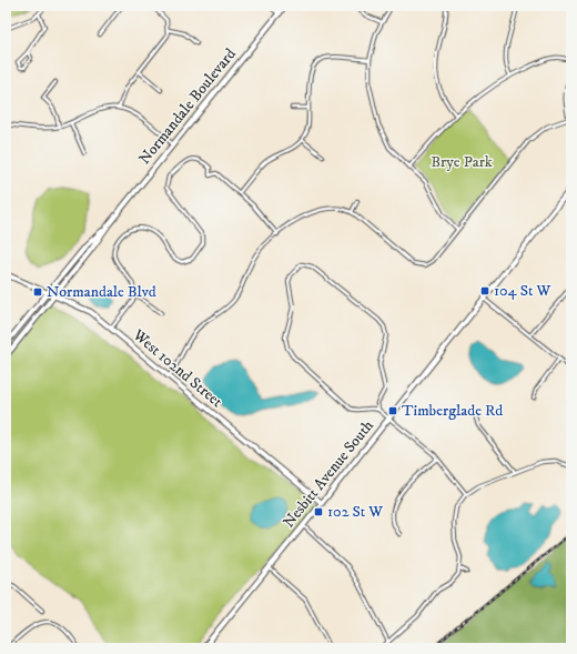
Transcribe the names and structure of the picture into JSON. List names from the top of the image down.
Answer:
{
  "streets": {
    "street": ["Normandale Boulevard", "West 102nd Street", "Nesbitt Avenue South"]
  },
  "crossings": [
    ["Normandale Boulevard", "West 102nd Street"],
    ["West 102nd Street", "Nesbitt Avenue South"]
  ],
  "parks": ["Brye Park"],
  "places": {
    "transit": [
      "104 St W",
      "Normandale Blvd",
      "Timberglade Rd",
      "102 St W"
    ]
  }
}
